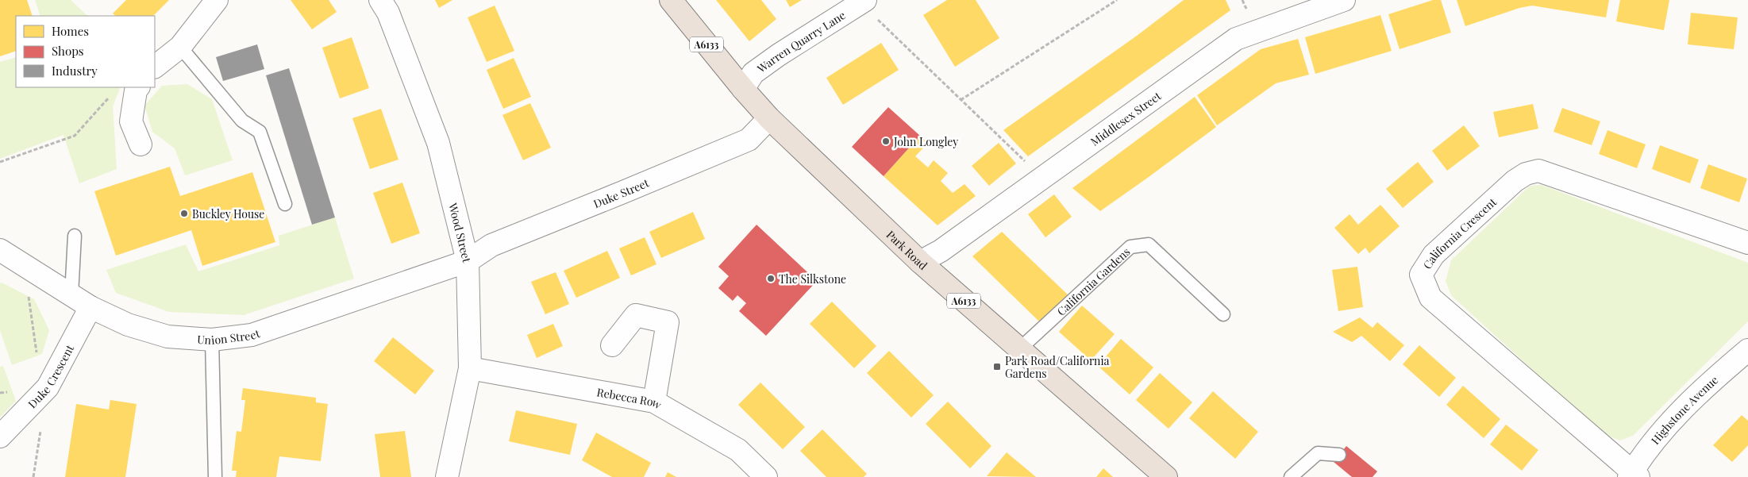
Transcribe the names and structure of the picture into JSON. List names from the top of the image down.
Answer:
{
  "streets": {
    "highway": ["A6133", "Park Road"],
    "street": [
      "Warren Quarry Lane",
      "Middlesex Street",
      "Duke Street",
      "Wood Street",
      "California Crescent",
      "Union Street",
      "Duke Crescent",
      "Rebecca Row",
      "Highstone Avenue"
    ],
    "lane": ["California Gardens"]
  },
  "crossings": [
    ["Warren Quarry Lane", "Park Road"],
    ["Middlesex Street", "Park Road"],
    ["Duke Street", "Wood Street"],
    ["Duke Street", "Park Road"],
    ["Duke Street", "Union Street"],
    ["Wood Street", "Union Street"],
    ["Wood Street", "Rebecca Row"],
    ["California Crescent", "Highstone Avenue"],
    ["Park Road", "California Gardens"],
    ["Union Street", "Duke Crescent"]
  ],
  "places": {
    "other": ["John Longley", "Buckley House", "The Silkstone"],
    "transit": ["Park Road/California Gardens"]
  },
  "legend": ["Homes", "Shops", "Industry"]
}
